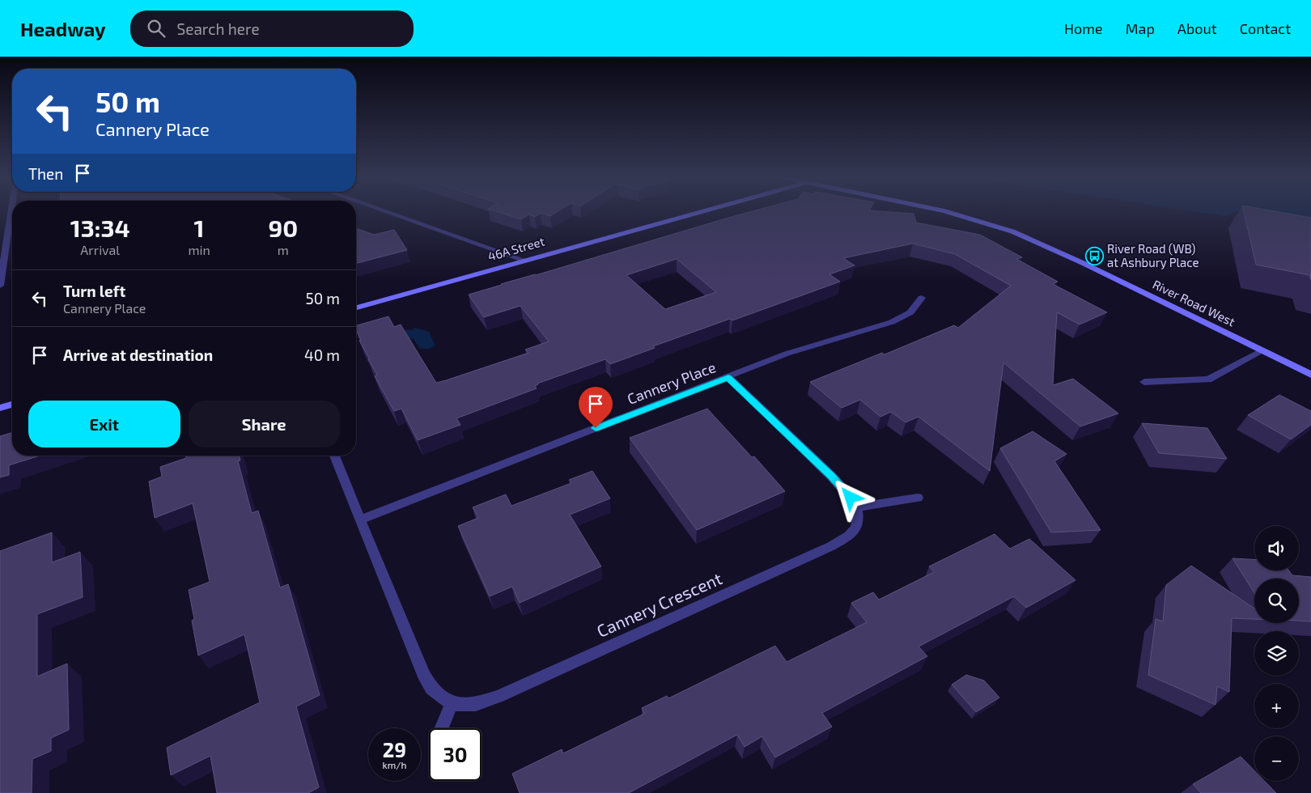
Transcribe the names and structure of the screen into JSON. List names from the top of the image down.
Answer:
{
  "streets": {
    "main road": ["46A Street", "River Road West"],
    "street": ["Cannery Place", "Cannery Crescent"]
  },
  "places": {
    "bus stop": ["River Road (WB) at Ashbury Place"]
  },
  "page": {
    "header": "Headway",
    "search": "Search here",
    "nav": [
      "Home",
      "Map",
      "About",
      "Contact"
    ],
    "turn": ["50 m", "Cannery Place"],
    "then": "Then",
    "eta": [
      "13:34",
      "Arrival",
      "1",
      "min",
      "90",
      "m"
    ],
    "list": [
      {
        "name": "Turn left",
        "note": "Cannery Place",
        "value": "50 m"
      },
      {
        "name": "Arrive at destination",
        "value": "40 m"
      }
    ],
    "buttons": ["Exit", "Share"],
    "map_buttons": ["+", "−"],
    "speed": "29 km/h",
    "limit": "30"
  }
}
